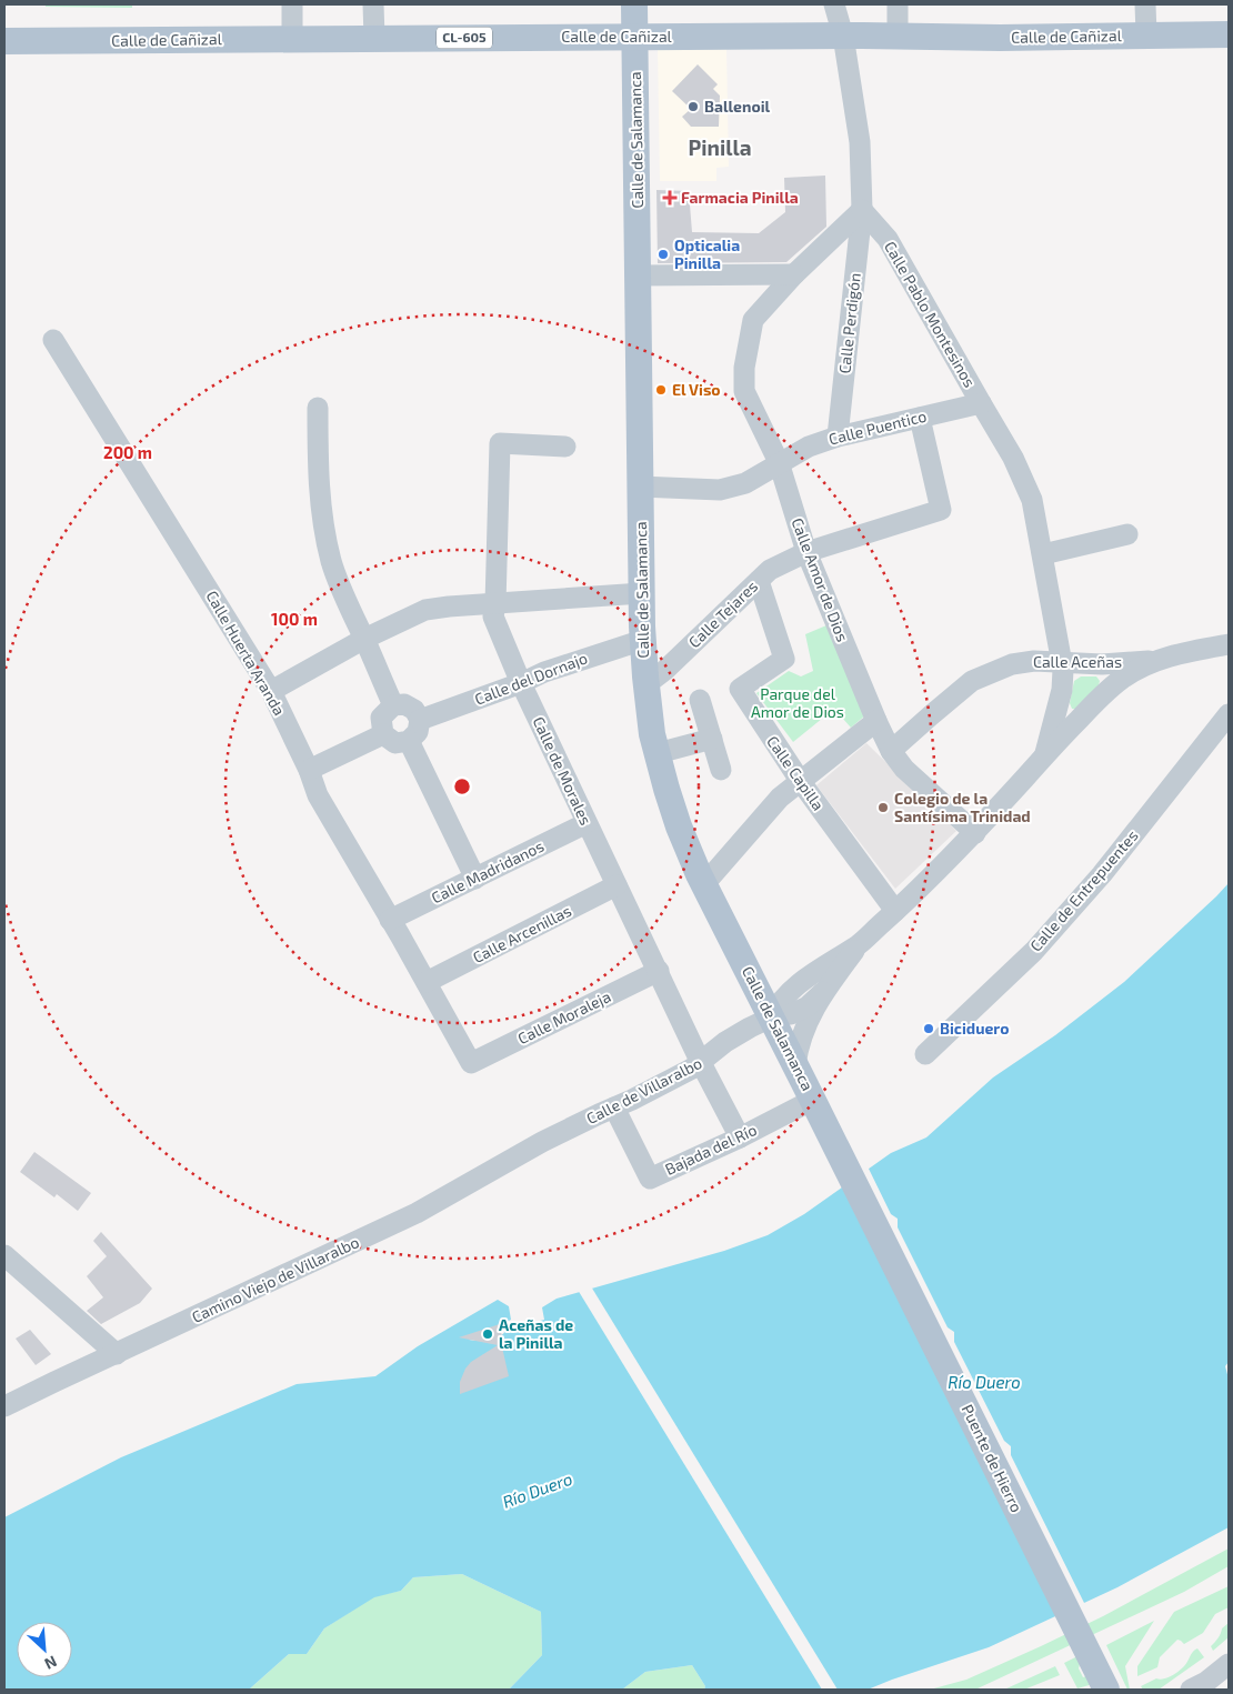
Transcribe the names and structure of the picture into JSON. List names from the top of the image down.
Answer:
{
  "streets": {
    "main road": [
      "Calle de Cañizal",
      "CL-605",
      "Calle de Salamanca",
      "Puente de Hierro"
    ],
    "street": [
      "Calle Pablo Montesinos",
      "Calle Perdigón",
      "Calle Puentico",
      "Calle Amor de Dios",
      "Calle Tejares",
      "Calle Huerta Aranda",
      "Calle Aceñas",
      "Calle del Dornajo",
      "Calle de Morales",
      "Calle Capilla",
      "Calle Madridanos",
      "Calle de Entrepuentes",
      "Calle Arcenillas",
      "Calle Moraleja",
      "Calle de Villaralbo",
      "Bajada del Río",
      "Camino Viejo de Villaralbo"
    ]
  },
  "crossings": [
    ["Calle de Cañizal", "Calle de Salamanca"],
    ["Calle de Salamanca", "Calle Puentico"],
    ["Calle de Salamanca", "Calle Tejares"],
    ["Calle de Salamanca", "Calle del Dornajo"],
    ["Calle de Salamanca", "Calle de Villaralbo"],
    ["Calle de Salamanca", "Bajada del Río"],
    ["Calle de Salamanca", "Puente de Hierro"],
    ["Calle Pablo Montesinos", "Calle Perdigón"],
    ["Calle Pablo Montesinos", "Calle Puentico"],
    ["Calle Pablo Montesinos", "Calle Amor de Dios"],
    ["Calle Pablo Montesinos", "Calle Aceñas"],
    ["Calle Perdigón", "Calle Puentico"],
    ["Calle Perdigón", "Calle Amor de Dios"],
    ["Calle Puentico", "Calle Amor de Dios"],
    ["Calle Puentico", "Calle Tejares"],
    ["Calle Amor de Dios", "Calle Tejares"],
    ["Calle Amor de Dios", "Calle Aceñas"],
    ["Calle Tejares", "Calle Capilla"],
    ["Calle Huerta Aranda", "Calle Madridanos"],
    ["Calle Huerta Aranda", "Calle Arcenillas"],
    ["Calle Huerta Aranda", "Calle Moraleja"],
    ["Calle del Dornajo", "Calle de Morales"],
    ["Calle de Morales", "Calle Madridanos"],
    ["Calle de Morales", "Calle Arcenillas"],
    ["Calle de Morales", "Calle Moraleja"],
    ["Calle de Morales", "Calle de Villaralbo"],
    ["Calle de Morales", "Bajada del Río"],
    ["Calle de Villaralbo", "Bajada del Río"],
    ["Calle de Villaralbo", "Camino Viejo de Villaralbo"]
  ],
  "districts": ["Pinilla"],
  "water": ["Río Duero"],
  "parks": ["Parque del Amor de Dios"],
  "places": {
    "other": [
      "Ballenoil",
      "Opticalia Pinilla",
      "El Viso",
      "Colegio de la Santísima Trinidad",
      "Biciduero",
      "Aceñas de la Pinilla"
    ],
    "health": ["Farmacia Pinilla"]
  },
  "north": "bottom right",
  "rings": ["200 m", "100 m"]
}
